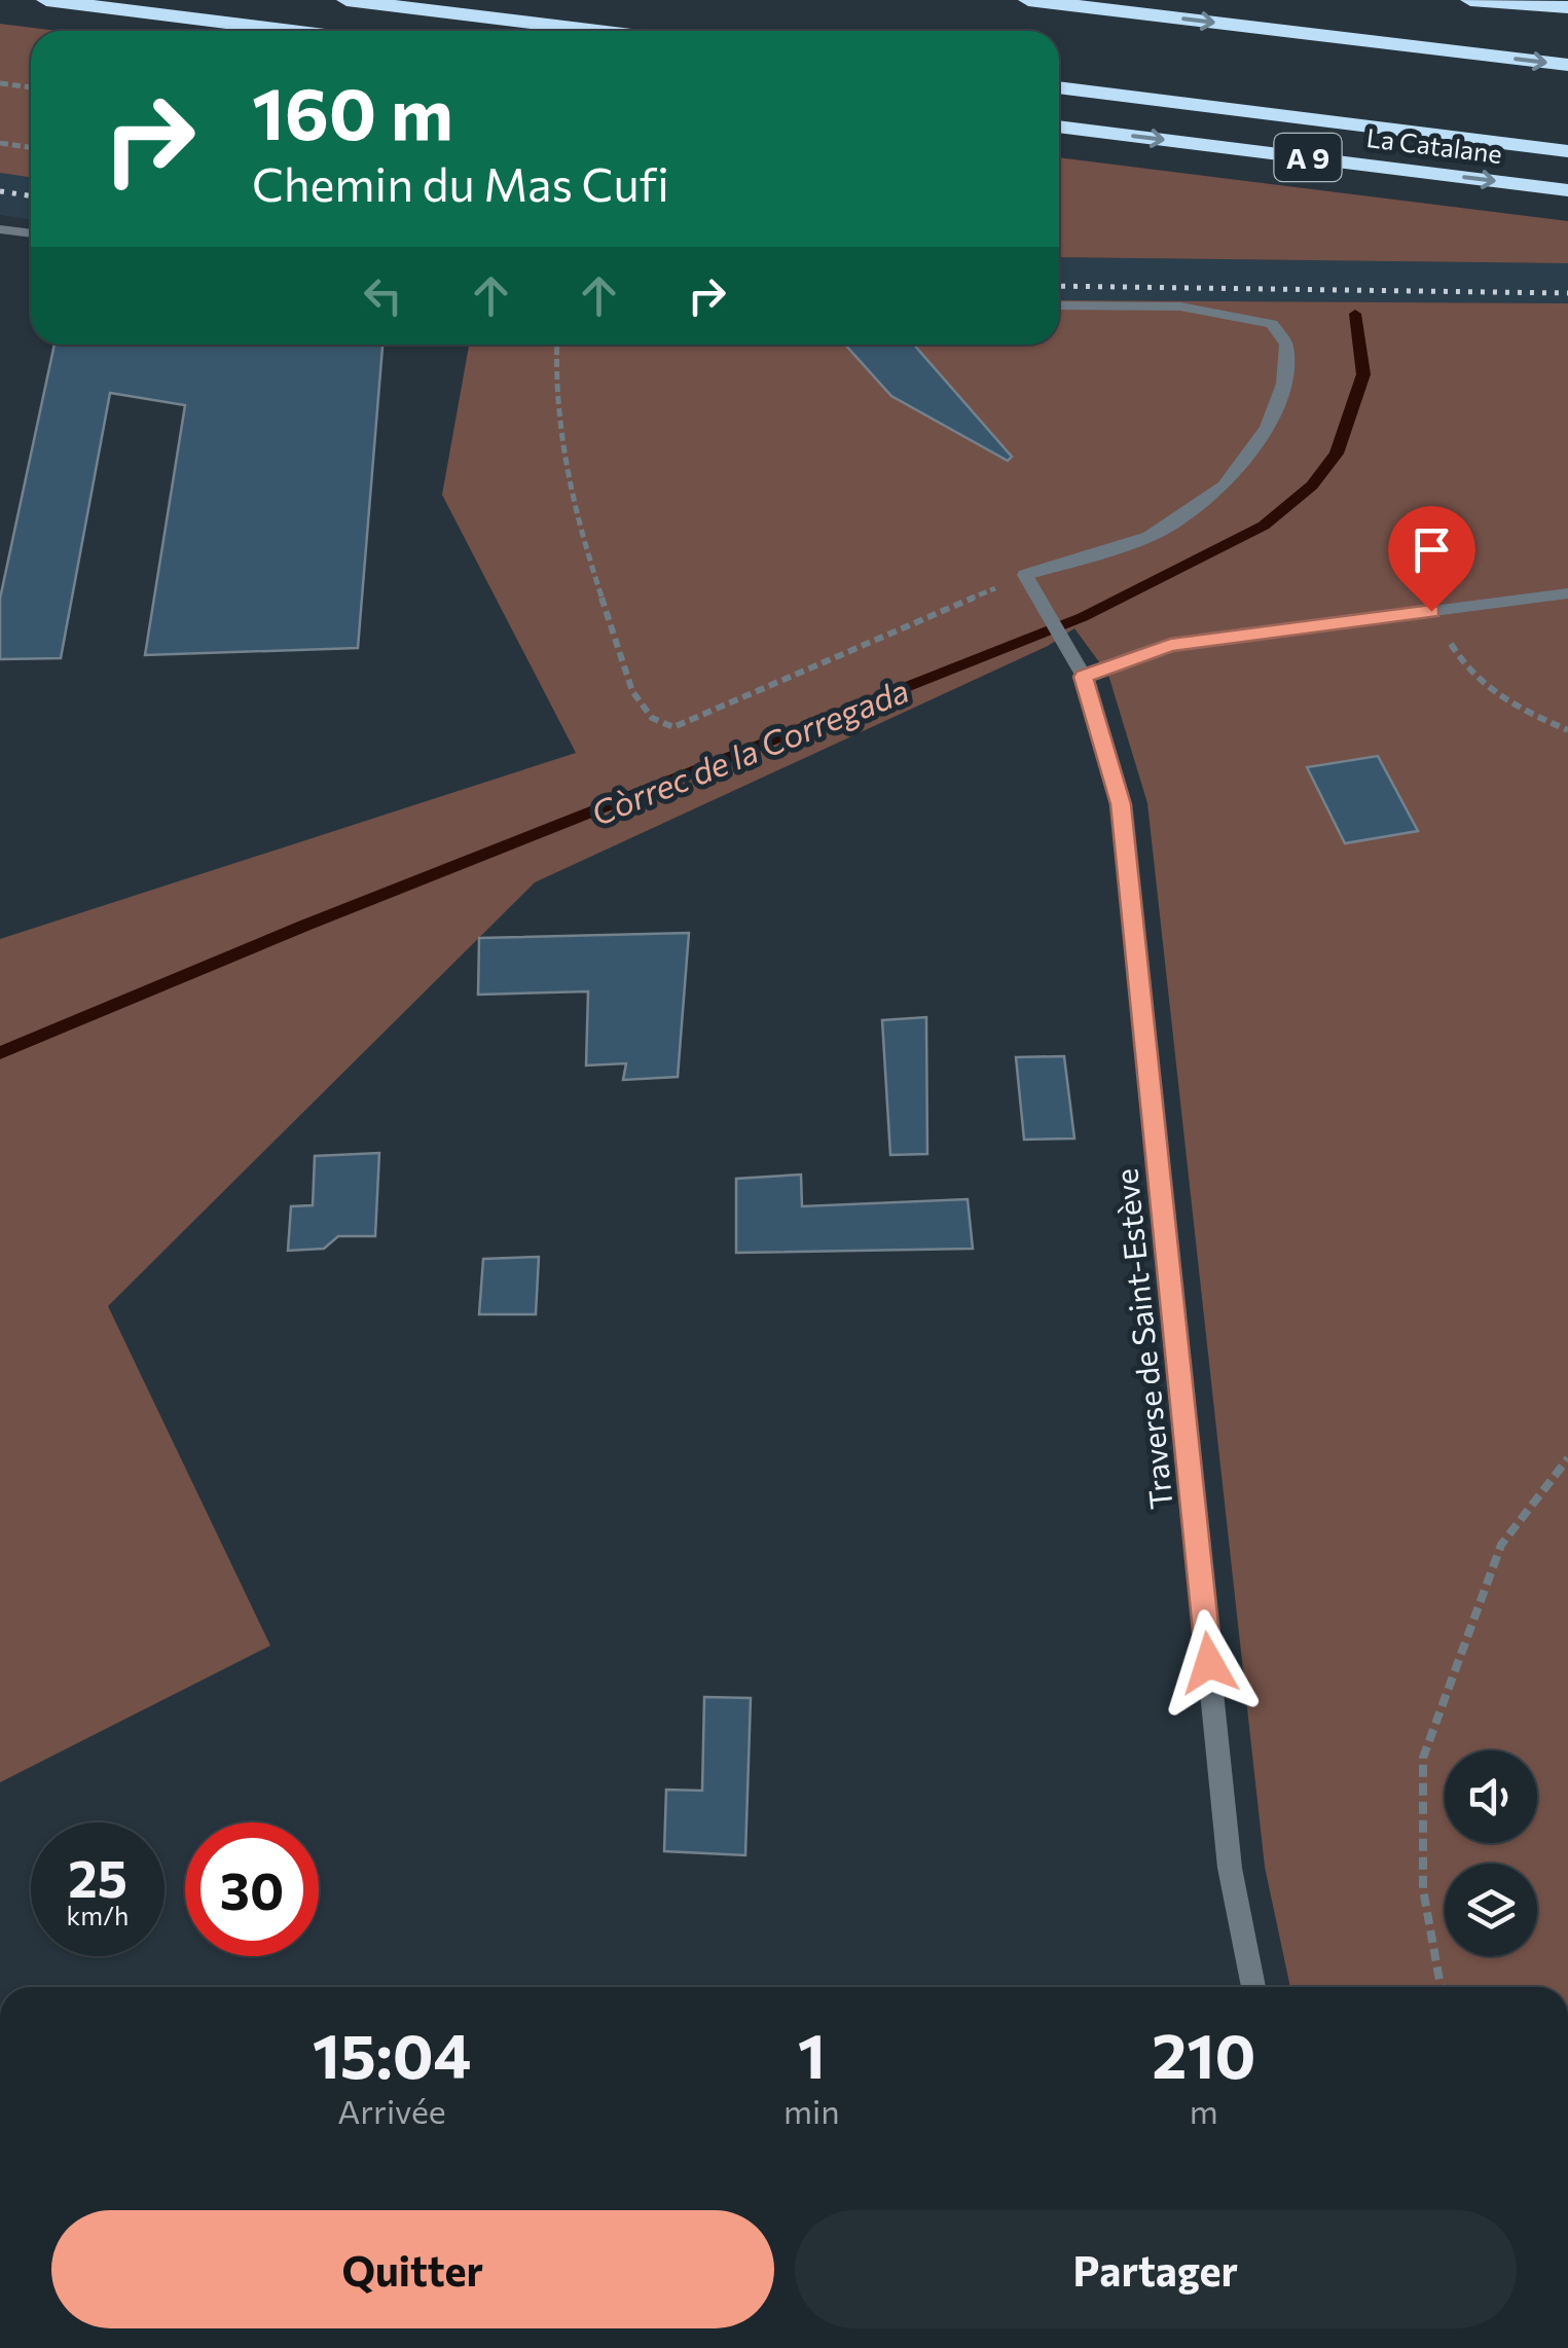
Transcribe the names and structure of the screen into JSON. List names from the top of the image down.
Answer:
{
  "streets": {
    "highway": ["La Catalane", "A 9"],
    "street": ["Traverse de Saint-Estève"]
  },
  "water": ["Còrrec de la Corregada"],
  "page": {
    "turn": ["160 m", "Chemin du Mas Cufi"],
    "speed": "25 km/h",
    "limit": "30",
    "eta": [
      "15:04",
      "Arrivée",
      "1",
      "min",
      "210",
      "m"
    ],
    "buttons": ["Quitter", "Partager"]
  }
}
